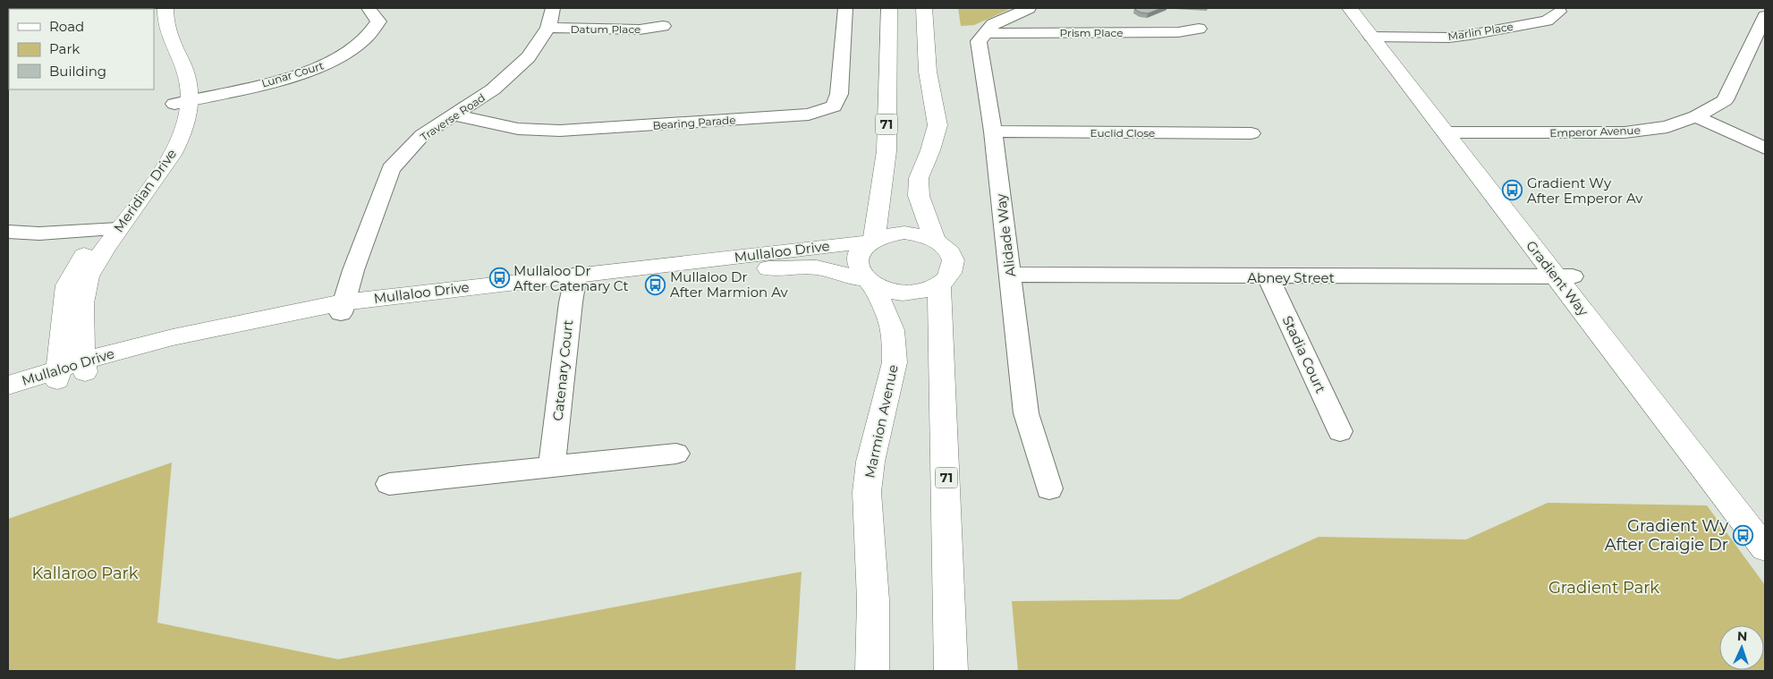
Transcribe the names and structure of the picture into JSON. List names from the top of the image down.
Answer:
{
  "streets": {
    "main road": [
      "71",
      "Meridian Drive",
      "Mullaloo Drive",
      "Gradient Way",
      "Marmion Avenue"
    ],
    "street": [
      "Datum Place",
      "Marlin Place",
      "Prism Place",
      "Lunar Court",
      "Traverse Road",
      "Bearing Parade",
      "Emperor Avenue",
      "Euclid Close",
      "Alidade Way",
      "Abney Street",
      "Stadia Court",
      "Catenary Court"
    ]
  },
  "crossings": [
    ["Datum Place", "Traverse Road"],
    ["Marlin Place", "Gradient Way"],
    ["Prism Place", "Alidade Way"],
    ["Lunar Court", "Meridian Drive"],
    ["Traverse Road", "Bearing Parade"],
    ["Traverse Road", "Mullaloo Drive"],
    ["71", "Mullaloo Drive"],
    ["71", "Marmion Avenue"],
    ["Emperor Avenue", "Gradient Way"],
    ["Euclid Close", "Alidade Way"],
    ["Meridian Drive", "Mullaloo Drive"],
    ["Alidade Way", "Abney Street"],
    ["Mullaloo Drive", "Catenary Court"],
    ["Mullaloo Drive", "Marmion Avenue"],
    ["Abney Street", "Gradient Way"],
    ["Abney Street", "Stadia Court"]
  ],
  "parks": ["Kallaroo Park", "Gradient Park"],
  "places": {
    "bus stop": [
      "Gradient Wy After Emperor Av",
      "Mullaloo Dr After Catenary Ct",
      "Mullaloo Dr After Marmion Av",
      "Gradient Wy After Craigie Dr"
    ]
  },
  "legend": ["Road", "Park", "Building"],
  "north": "top"
}
